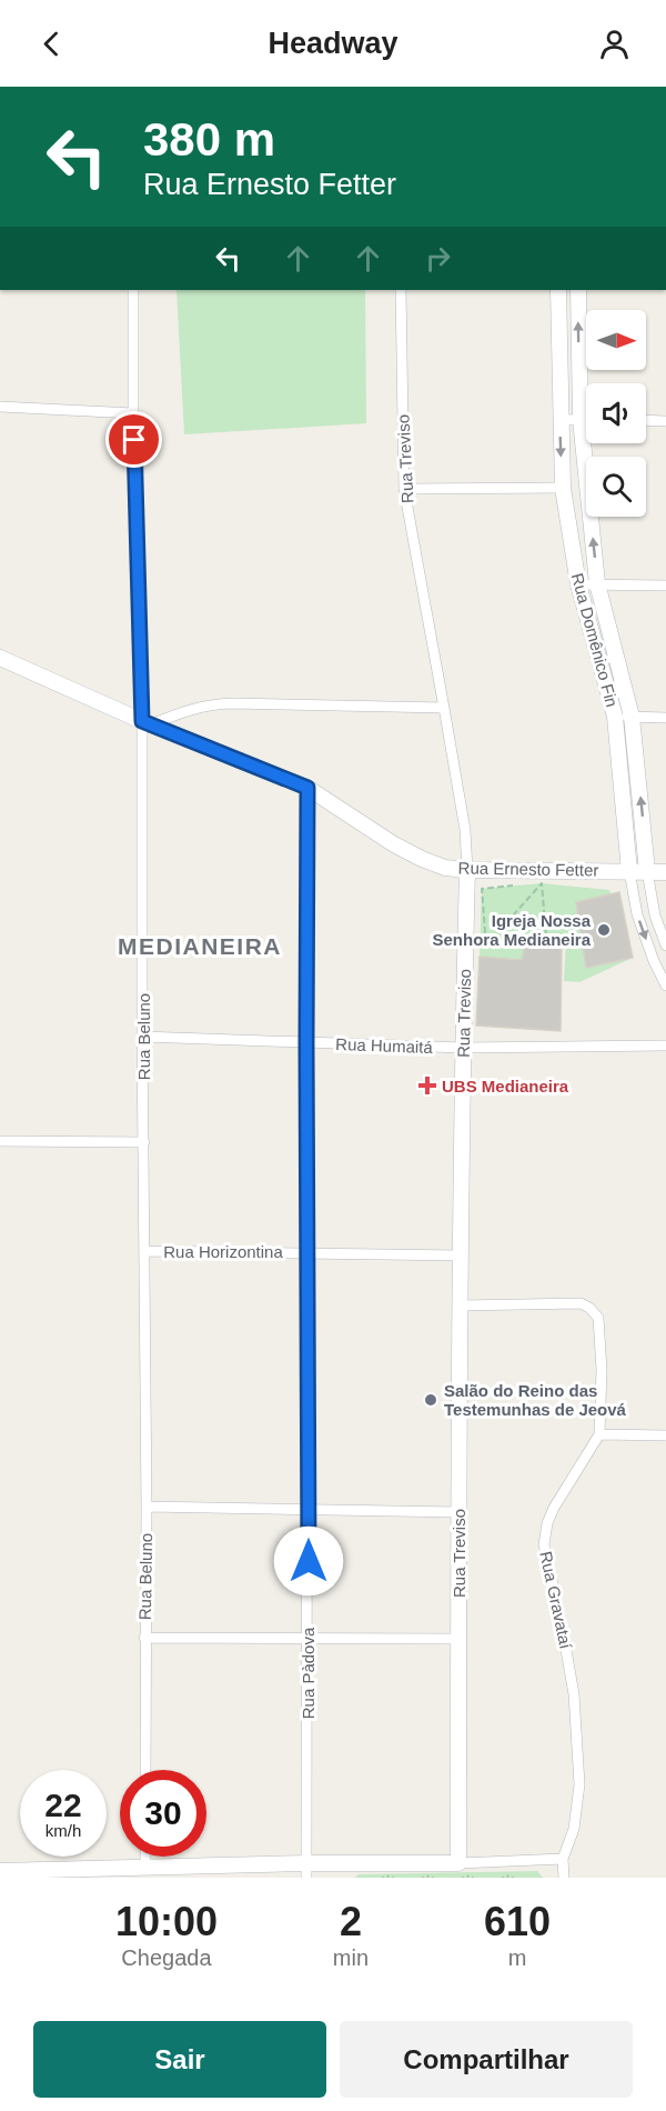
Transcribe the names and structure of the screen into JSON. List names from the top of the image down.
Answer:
{
  "streets": {
    "main road": ["Rua Treviso", "Rua Domênico Fin", "Rua Ernesto Fetter"],
    "street": [
      "Rua Beluno",
      "Rua Humaitá",
      "Rua Horizontina",
      "Rua Gravataí",
      "Rua Pàdova"
    ]
  },
  "crossings": [
    ["Rua Treviso", "Rua Ernesto Fetter"],
    ["Rua Treviso", "Rua Humaitá"],
    ["Rua Treviso", "Rua Horizontina"],
    ["Rua Treviso", "Rua Gravataí"],
    ["Rua Domênico Fin", "Rua Ernesto Fetter"],
    ["Rua Ernesto Fetter", "Rua Beluno"],
    ["Rua Ernesto Fetter", "Rua Pàdova"],
    ["Rua Beluno", "Rua Humaitá"],
    ["Rua Beluno", "Rua Horizontina"],
    ["Rua Humaitá", "Rua Pàdova"],
    ["Rua Horizontina", "Rua Pàdova"]
  ],
  "districts": ["MEDIANEIRA"],
  "places": {
    "other": ["Igreja Nossa Senhora Medianeira", "Salão do Reino das Testemunhas de Jeová"],
    "health": ["UBS Medianeira"]
  },
  "north": "right",
  "page": {
    "header": "Headway",
    "turn": ["380 m", "Rua Ernesto Fetter"],
    "speed": "22 km/h",
    "limit": "30",
    "eta": [
      "10:00",
      "Chegada",
      "2",
      "min",
      "610",
      "m"
    ],
    "buttons": ["Sair", "Compartilhar"]
  }
}
